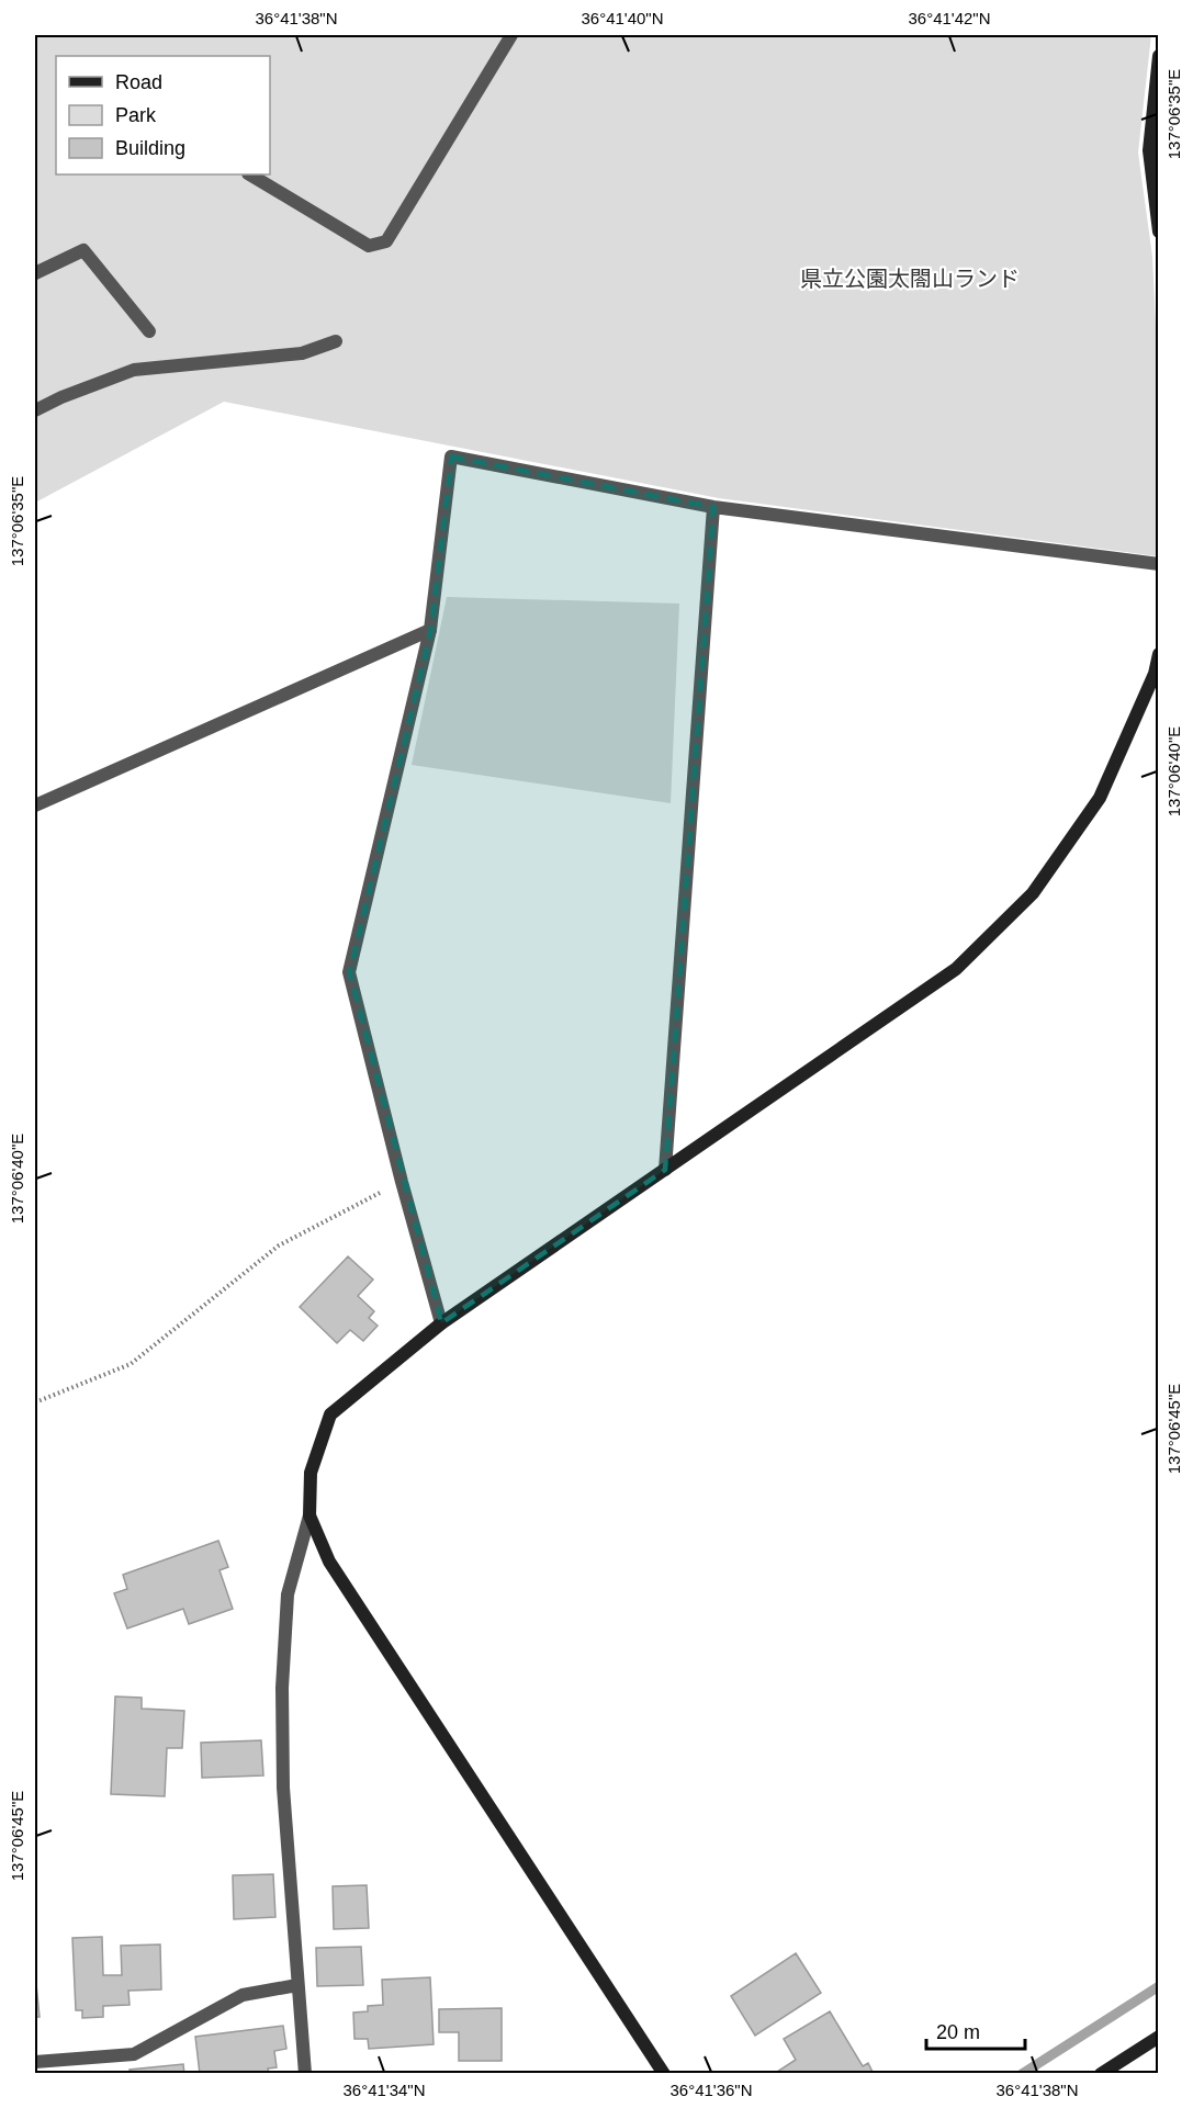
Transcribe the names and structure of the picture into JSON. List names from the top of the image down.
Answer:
{
  "parks": ["県立公園太閤山ランド"],
  "legend": ["Road", "Park", "Building"],
  "scale_bar": "20 m",
  "coordinates": [
    "36°41'38\"N",
    "36°41'40\"N",
    "36°41'42\"N",
    "137°06'35\"E",
    "137°06'40\"E",
    "137°06'45\"E",
    "36°41'34\"N",
    "36°41'36\"N"
  ]
}
